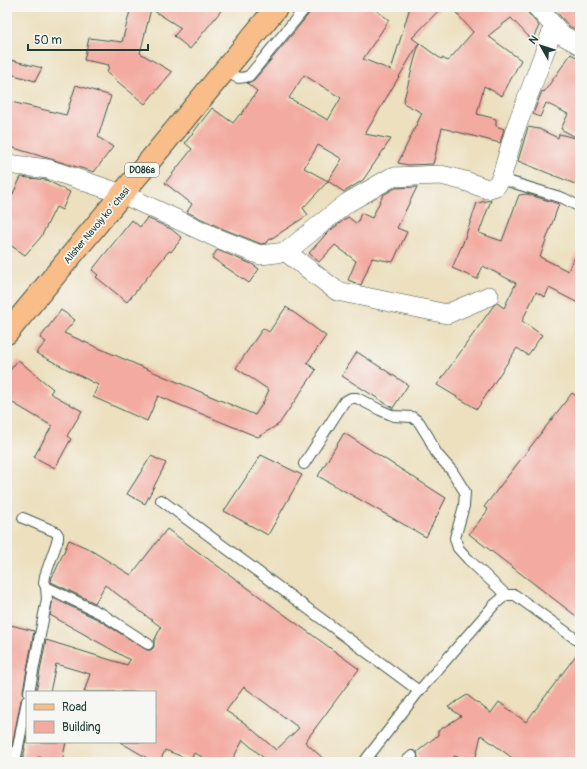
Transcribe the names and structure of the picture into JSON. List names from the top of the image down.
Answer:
{
  "streets": {
    "main road": ["D086a", "Alisher Navoiy koʻchasi"]
  },
  "legend": ["Road", "Building"],
  "scale_bar": "50 m",
  "north": "top left"
}
